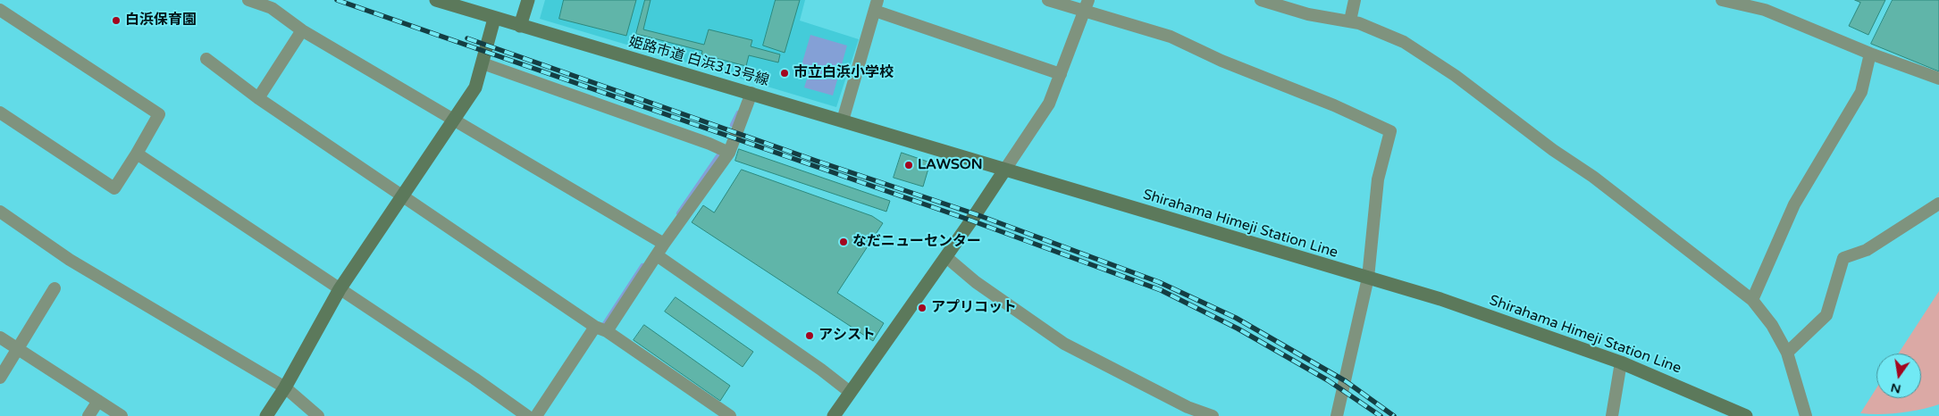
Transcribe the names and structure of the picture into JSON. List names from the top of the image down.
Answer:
{
  "streets": {
    "street": ["姫路市道 白浜313号線", "Shirahama Himeji Station Line"]
  },
  "crossings": [
    ["姫路市道 白浜313号線", "Shirahama Himeji Station Line"]
  ],
  "places": [
    "白浜保育園",
    "市立白浜小学校",
    "LAWSON",
    "なだニューセンター",
    "アプリコット",
    "アシスト"
  ],
  "north": "bottom"
}
